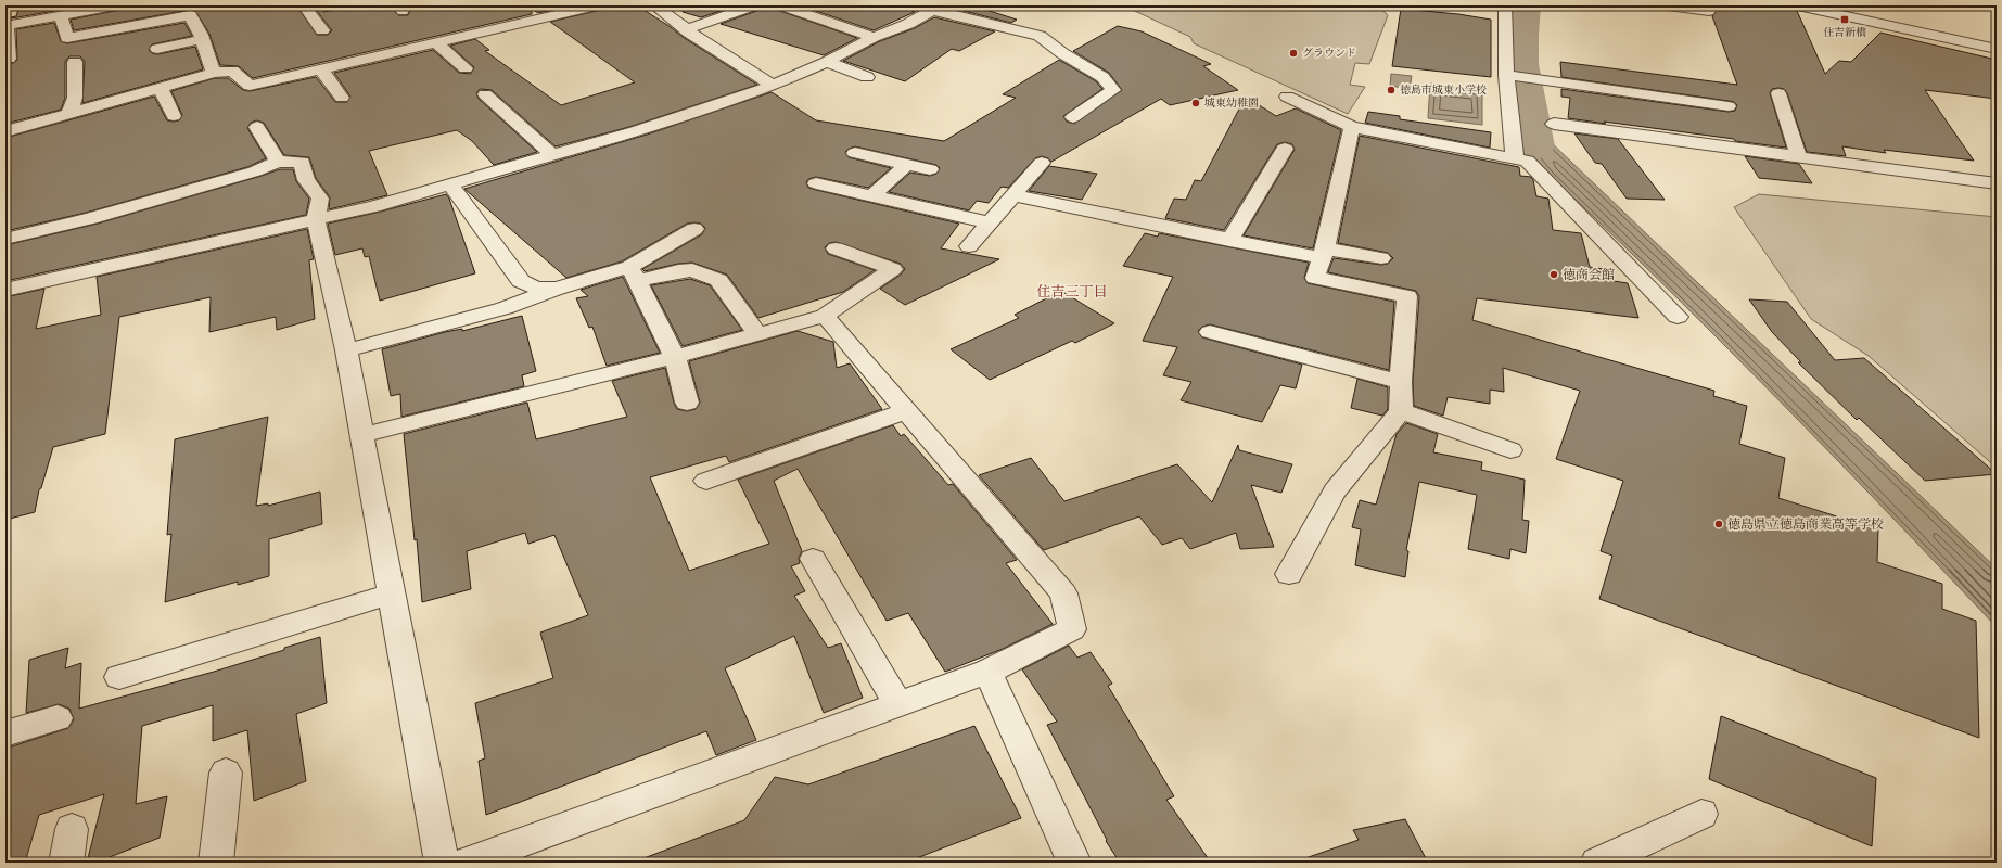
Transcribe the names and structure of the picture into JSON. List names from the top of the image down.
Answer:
{
  "districts": ["住吉三丁目"],
  "places": {
    "transit": ["住吉新橋"],
    "other": [
      "グラウンド",
      "徳島市城東小学校",
      "城東幼稚園",
      "徳商会館",
      "徳島県立徳島商業高等学校"
    ]
  }
}
